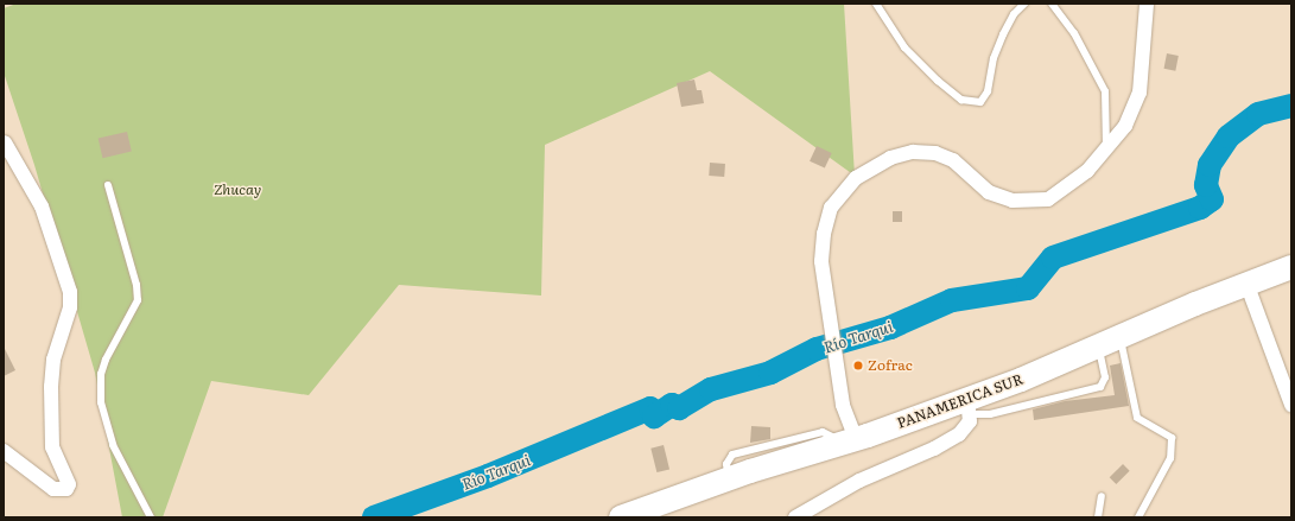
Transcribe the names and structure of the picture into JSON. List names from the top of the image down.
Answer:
{
  "streets": {
    "highway": ["PANAMERICA SUR"]
  },
  "water": ["Río Tarqui"],
  "parks": ["Zhucay"],
  "places": ["Zofrac"]
}
